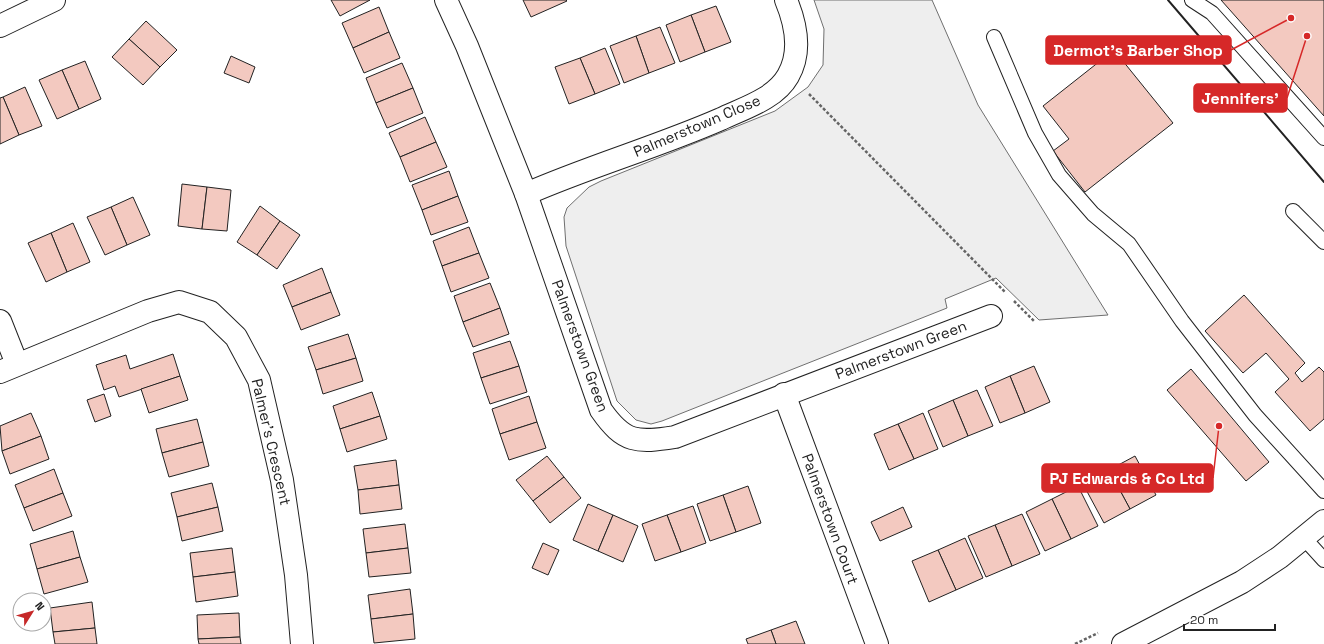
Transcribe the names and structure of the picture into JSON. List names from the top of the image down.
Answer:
{
  "streets": {
    "street": [
      "Palmerstown Close",
      "Palmerstown Green",
      "Palmer's Crescent",
      "Palmerstown Court"
    ]
  },
  "crossings": [
    ["Palmerstown Close", "Palmerstown Green"],
    ["Palmerstown Green", "Palmerstown Court"]
  ],
  "places": ["Dermot's Barber Shop", "Jennifers'", "PJ Edwards & Co Ltd"],
  "scale_bar": "20 m",
  "north": "top right"
}
